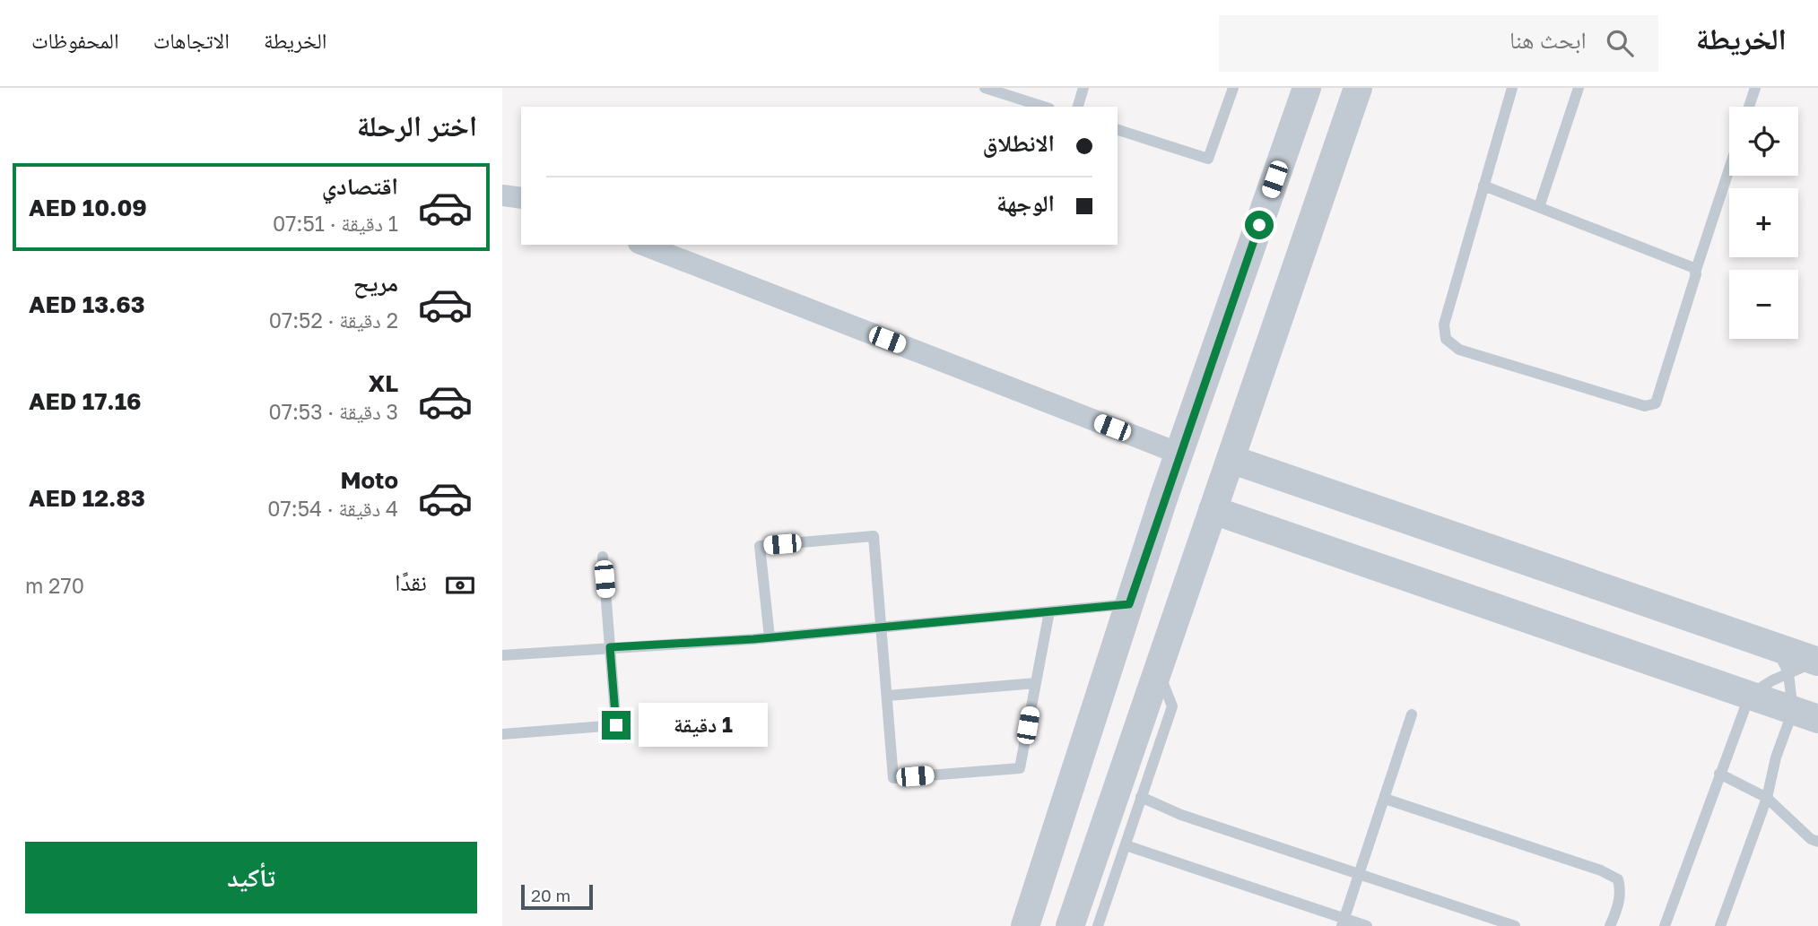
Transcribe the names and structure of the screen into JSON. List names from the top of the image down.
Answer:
{
  "scale_bar": "20 m",
  "page": {
    "header": "الخريطة",
    "search": "ابحث هنا",
    "nav": ["الخريطة", "الاتجاهات", "المحفوظات"],
    "heading": "اختر الرحلة",
    "map_buttons": ["+", "−"],
    "banner": ["الانطلاق", "الوجهة"],
    "list": [
      {
        "name": "اقتصادي",
        "note": "1 دقيقة · 07:51",
        "value": "AED 10.09"
      },
      {
        "name": "مريح",
        "note": "2 دقيقة · 07:52",
        "value": "AED 13.63"
      },
      {
        "name": "XL",
        "note": "3 دقيقة · 07:53",
        "value": "AED 17.16"
      },
      {
        "name": "Moto",
        "note": "4 دقيقة · 07:54",
        "value": "AED 12.83"
      }
    ],
    "pay": ["نقدًا", "270 m"],
    "bubble": "1 دقيقة",
    "buttons": "تأكيد",
    "scale": "20 m"
  }
}
